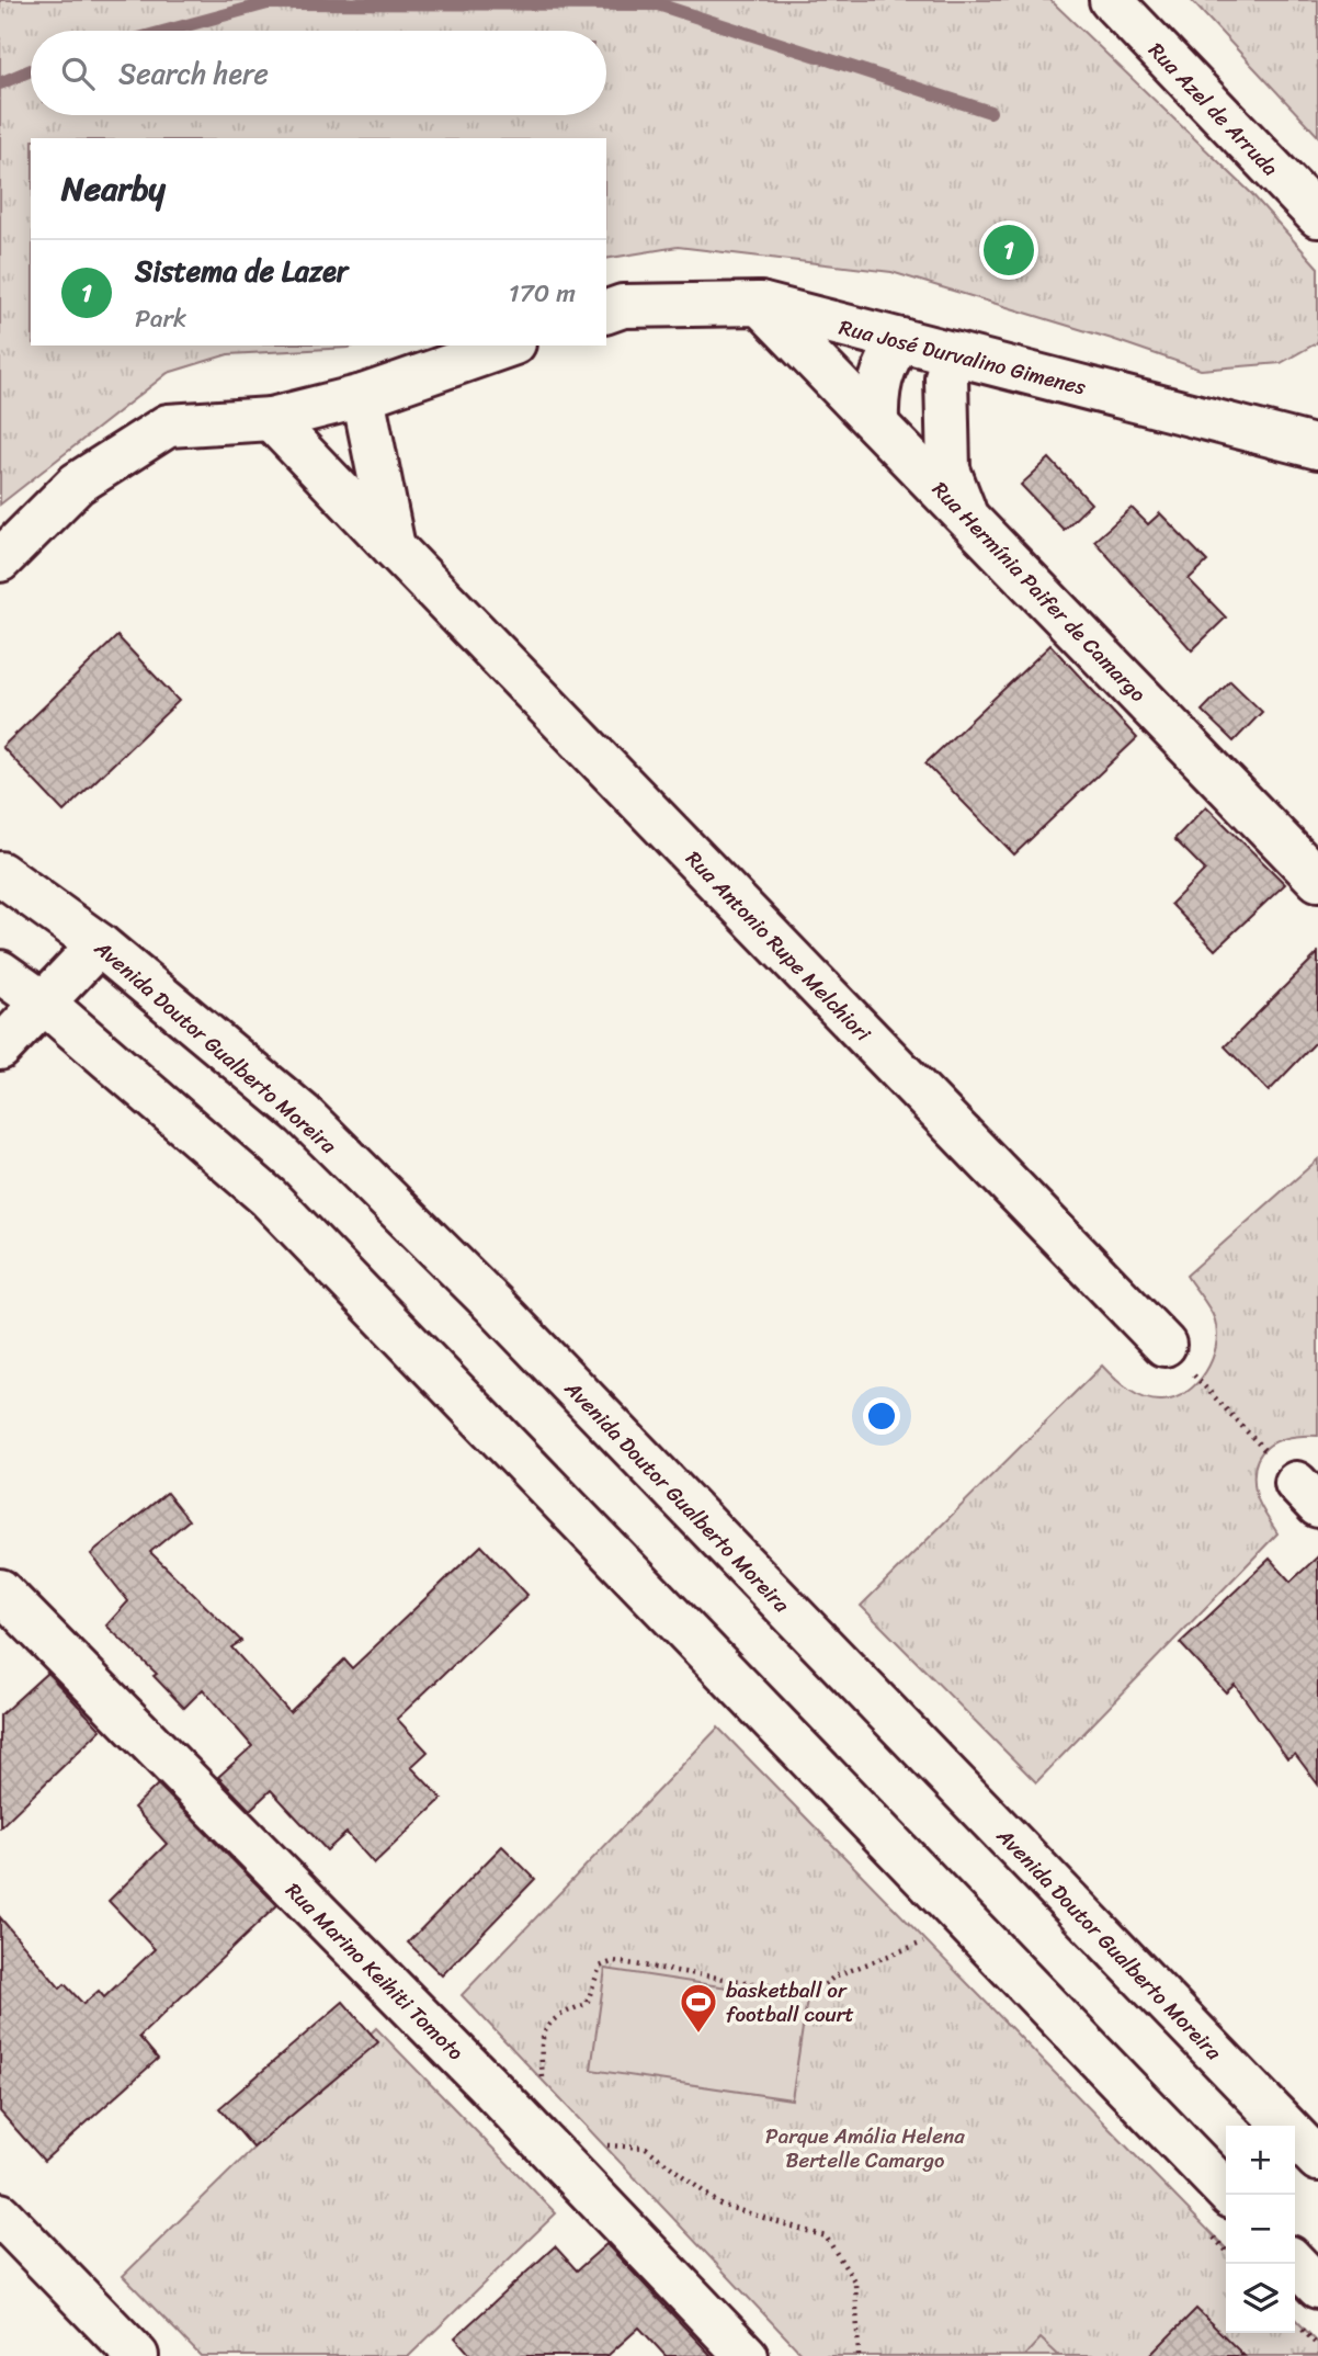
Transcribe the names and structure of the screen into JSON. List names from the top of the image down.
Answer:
{
  "streets": {
    "street": [
      "Rua Azel de Arruda",
      "Rua José Durvalino Gimenes",
      "Rua Hermínia Paifer de Camargo",
      "Rua Antonio Rupe Melchiori",
      "Avenida Doutor Gualberto Moreira",
      "Rua Marino Keihiti Tomoto"
    ]
  },
  "crossings": [
    ["Rua José Durvalino Gimenes", "Rua Hermínia Paifer de Camargo"]
  ],
  "parks": ["Parque Amália Helena Bertelle Camargo"],
  "places": {
    "sports": ["basketball or football court"]
  },
  "page": {
    "search": "Search here",
    "heading": "Nearby",
    "pins": "1",
    "list": [
      {
        "mark": "1",
        "name": "Sistema de Lazer",
        "note": "Park",
        "value": "170 m"
      }
    ],
    "map_buttons": ["+", "−"]
  }
}
